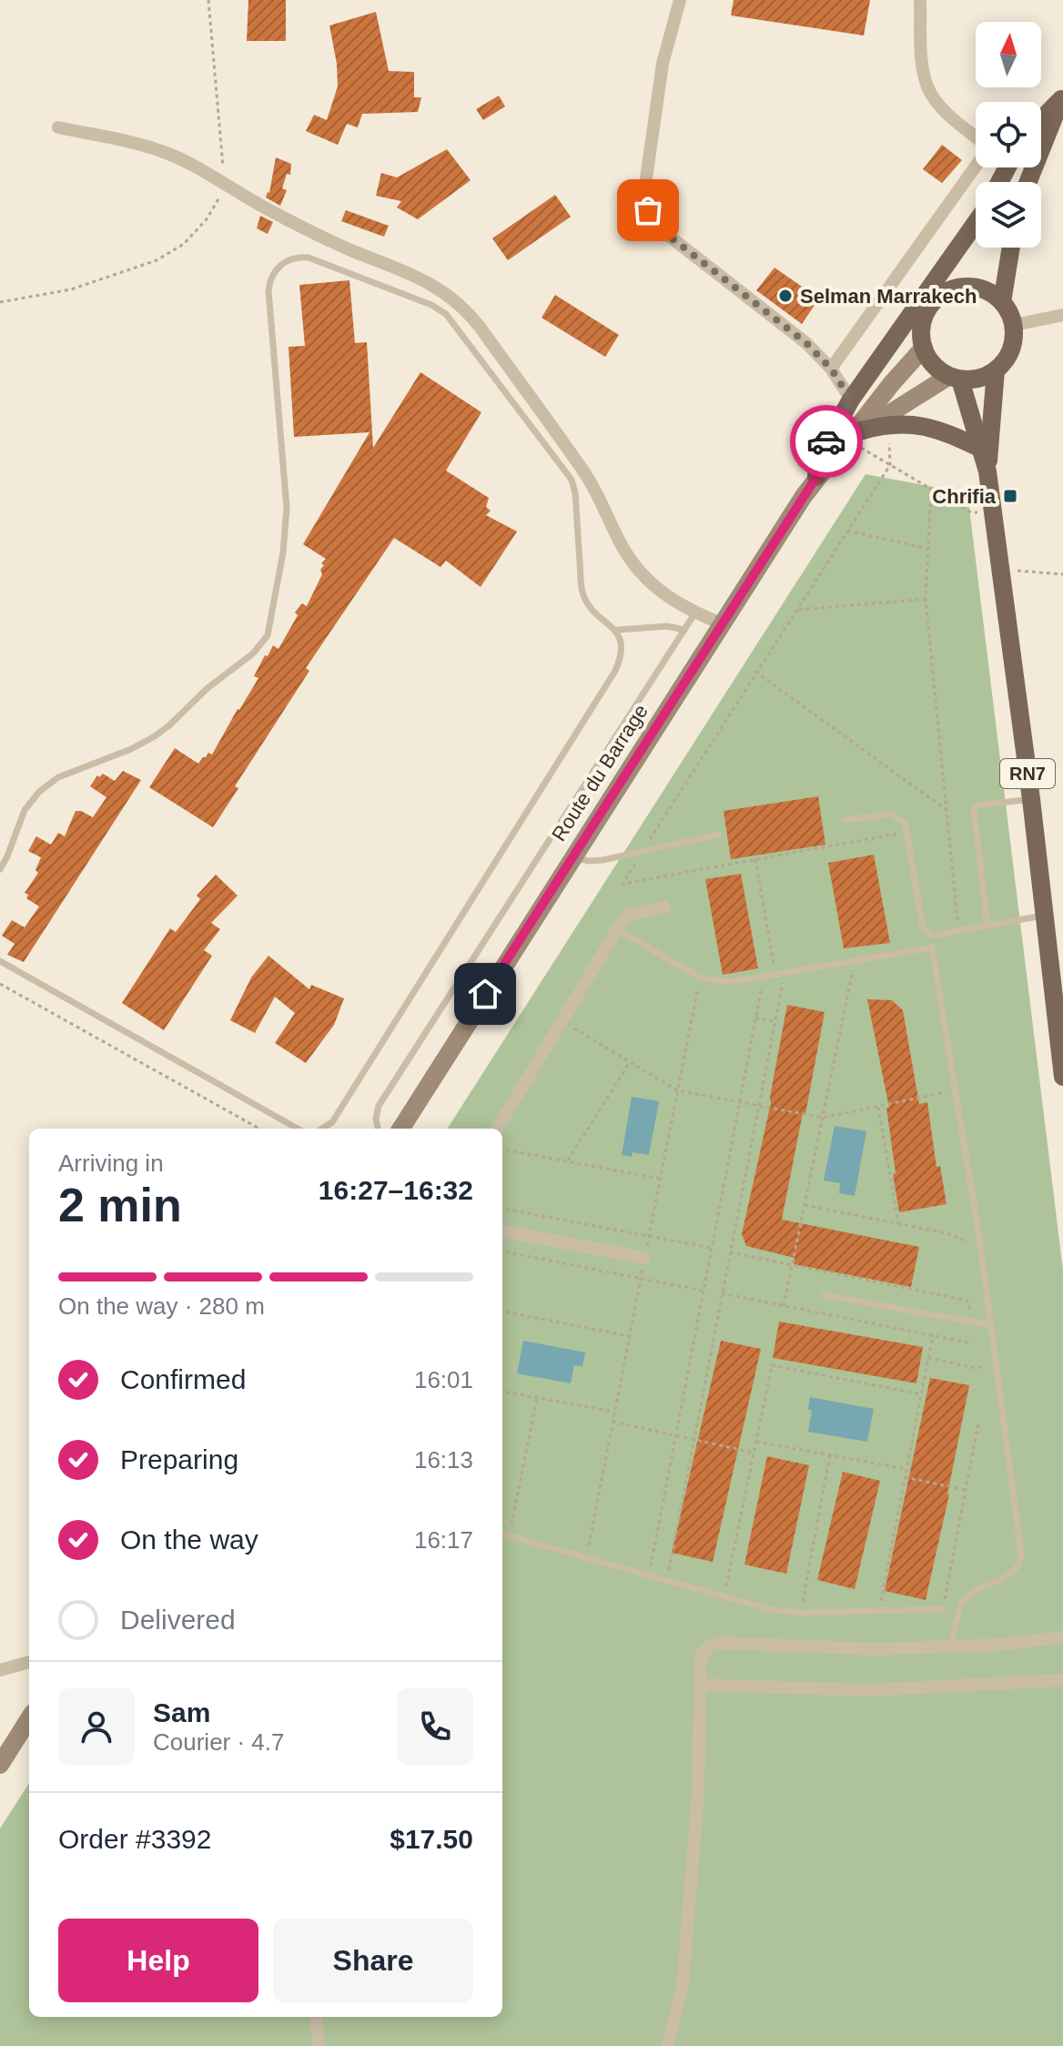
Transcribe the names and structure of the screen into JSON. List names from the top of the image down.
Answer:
{
  "streets": {
    "main road": ["Route du Barrage", "RN7"]
  },
  "crossings": [
    ["Route du Barrage", "RN7"]
  ],
  "places": {
    "other": ["Selman Marrakech"],
    "transit": ["Chrifia"]
  },
  "north": "top",
  "page": {
    "heading": ["2 min", "Arriving in", "16:27–16:32"],
    "panel": [
      "Sam",
      "Courier · 4.7",
      "Order #3392",
      "$17.50"
    ],
    "bar": "On the way · 280 m",
    "list": [
      ["Confirmed", "16:01"],
      ["Preparing", "16:13"],
      ["On the way", "16:17"],
      "Delivered"
    ],
    "buttons": ["Help", "Share"]
  }
}
